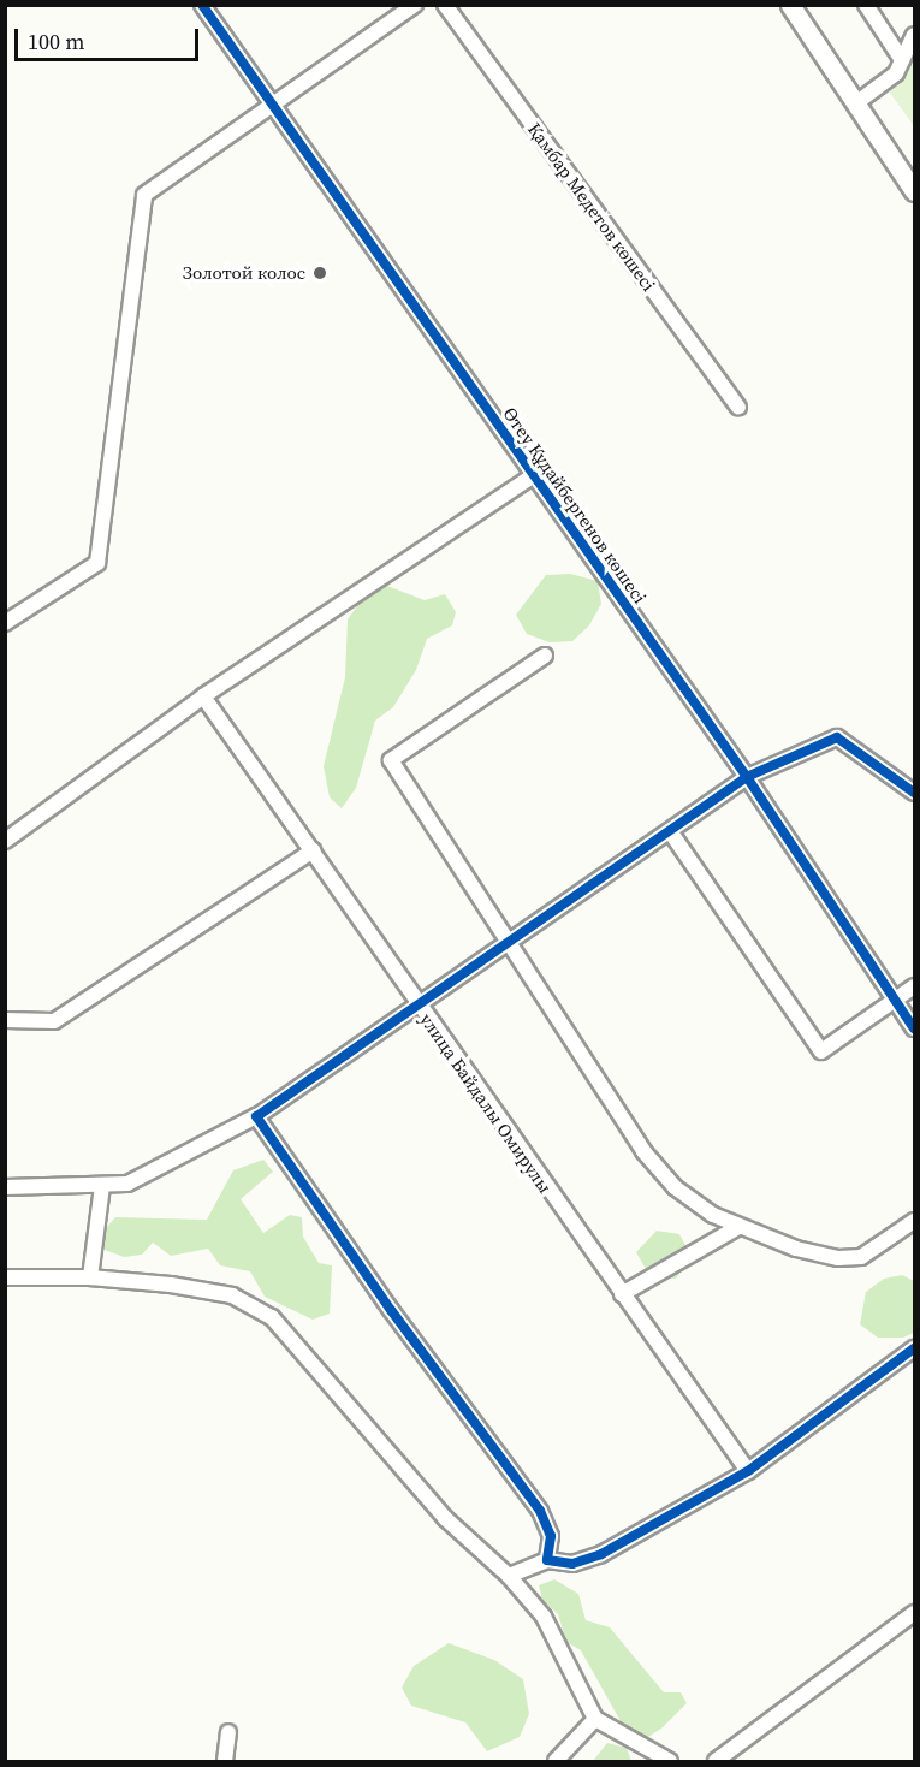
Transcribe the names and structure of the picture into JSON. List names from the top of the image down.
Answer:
{
  "streets": {
    "street": ["Қамбар Медетов көшесі", "Өтеу Құдайбергенов көшесі", "улица Байдалы Омирулы"]
  },
  "places": ["Золотой колос"],
  "scale_bar": "100 m"
}
